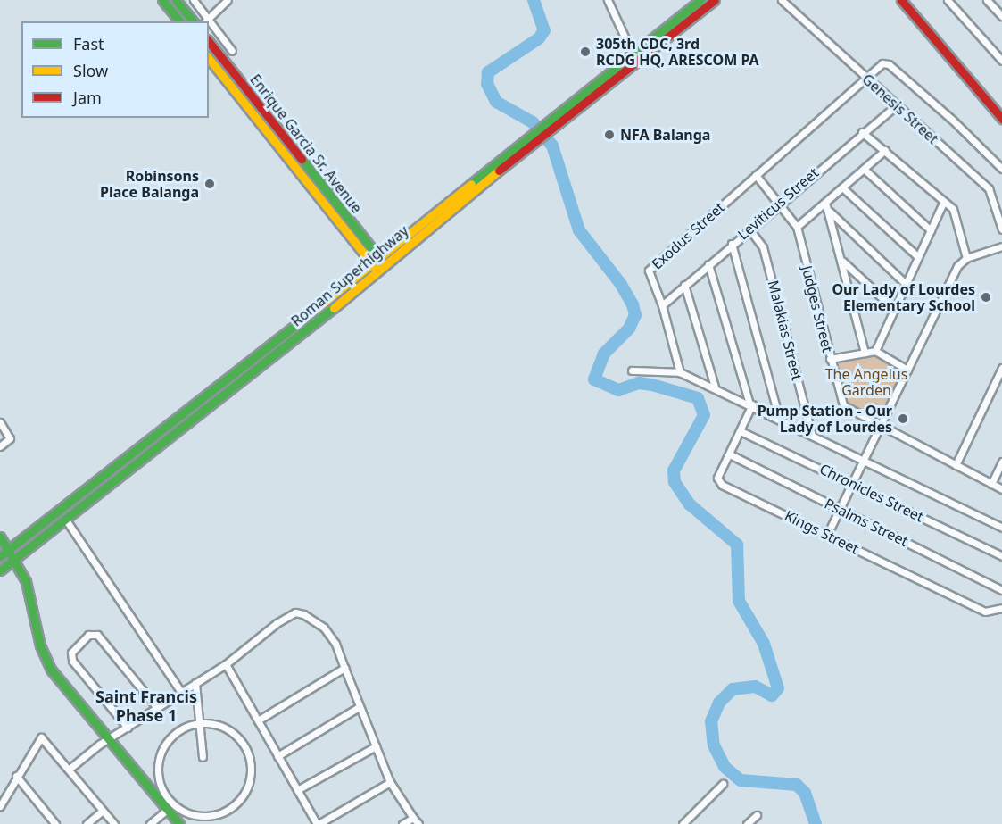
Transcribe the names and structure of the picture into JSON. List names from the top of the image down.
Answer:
{
  "streets": {
    "main road": ["Enrique Garcia Sr. Avenue", "Roman Superhighway"],
    "street": [
      "Genesis Street",
      "Leviticus Street",
      "Exodus Street",
      "Judges Street",
      "Malakias Street",
      "Chronicles Street",
      "Psalms Street",
      "Kings Street"
    ]
  },
  "crossings": [
    ["Genesis Street", "Leviticus Street"],
    ["Genesis Street", "Exodus Street"],
    ["Enrique Garcia Sr. Avenue", "Roman Superhighway"],
    ["Leviticus Street", "Exodus Street"],
    ["Leviticus Street", "Judges Street"],
    ["Leviticus Street", "Malakias Street"],
    ["Exodus Street", "Judges Street"],
    ["Chronicles Street", "Kings Street"],
    ["Psalms Street", "Kings Street"]
  ],
  "districts": ["Saint Francis Phase 1"],
  "parks": ["The Angelus Garden"],
  "places": [
    "305th CDC, 3rd RCDG HQ, ARESCOM PA",
    "NFA Balanga",
    "Robinsons Place Balanga",
    "Our Lady of Lourdes Elementary School",
    "Pump Station - Our Lady of Lourdes"
  ],
  "legend": ["Fast", "Slow", "Jam"]
}
